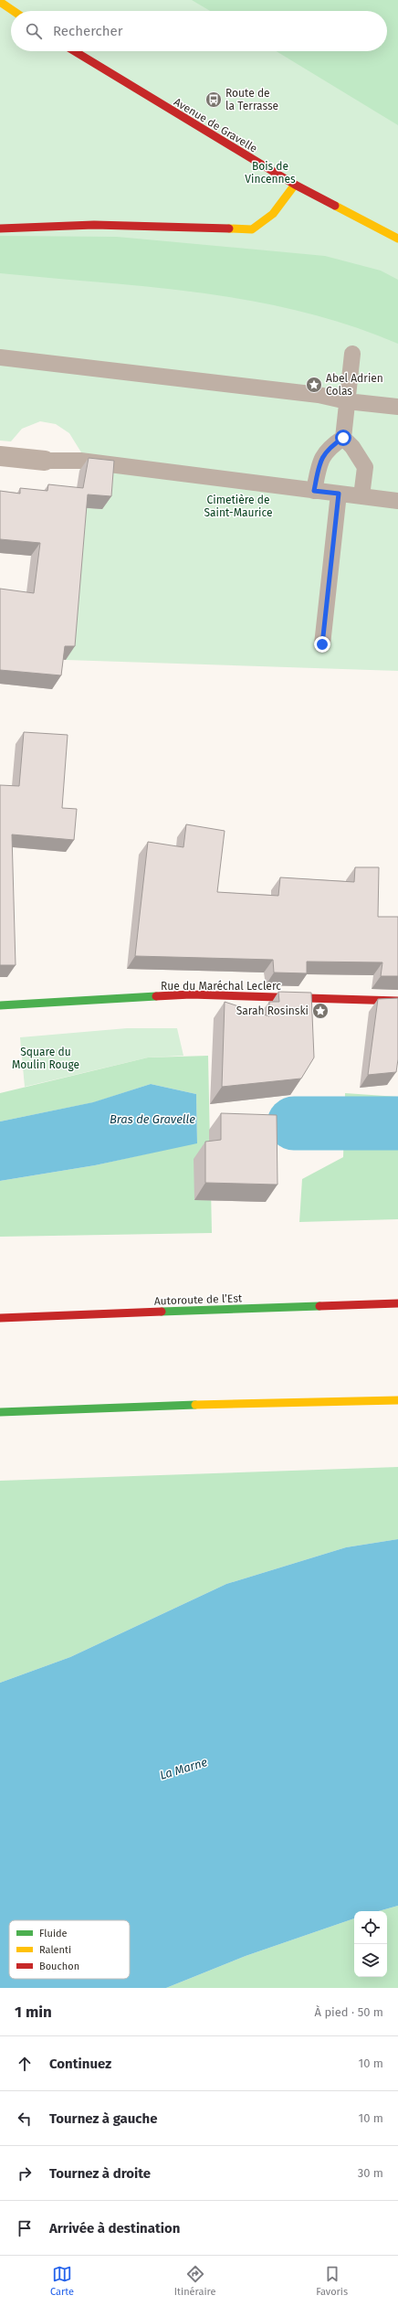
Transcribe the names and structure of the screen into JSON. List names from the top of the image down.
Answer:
{
  "streets": {
    "main road": ["Avenue de Gravelle", "Rue du Maréchal Leclerc", "Autoroute de l’Est"]
  },
  "water": ["Bras de Gravelle", "La Marne"],
  "parks": ["Bois de Vincennes", "Cimetière de Saint-Maurice", "Square du Moulin Rouge"],
  "places": {
    "bus stop": ["Route de la Terrasse"],
    "place": ["Abel Adrien Colas", "Sarah Rosinski"]
  },
  "legend": ["Fluide", "Ralenti", "Bouchon"],
  "page": {
    "search": "Rechercher",
    "heading": ["1 min", "À pied · 50 m"],
    "list": [
      ["Continuez", "10 m"],
      ["Tournez à gauche", "10 m"],
      ["Tournez à droite", "30 m"],
      "Arrivée à destination"
    ],
    "nav": ["Carte", "Itinéraire", "Favoris"]
  }
}
